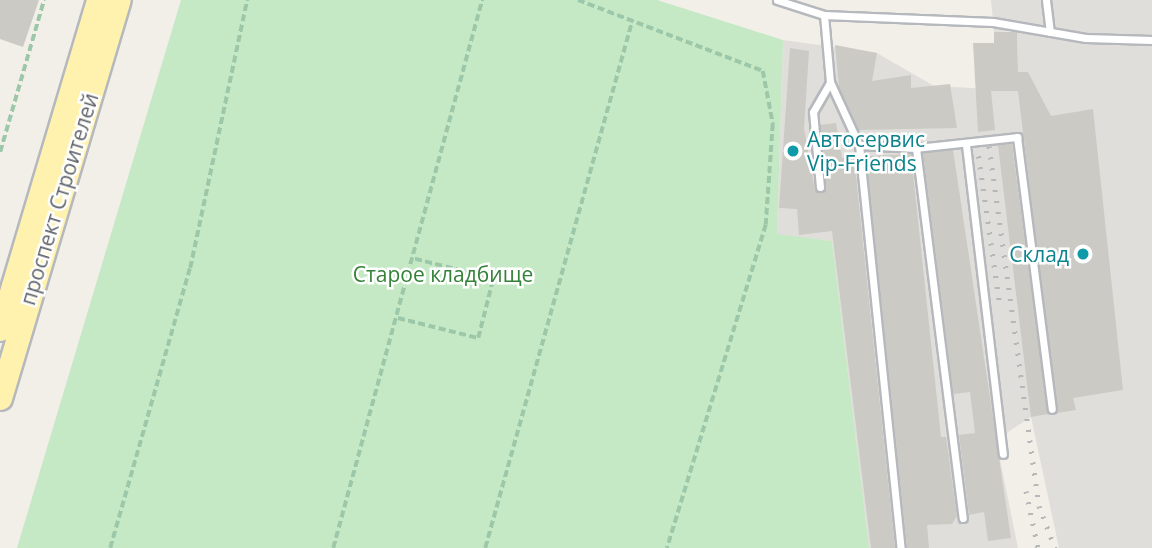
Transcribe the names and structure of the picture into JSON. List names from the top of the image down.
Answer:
{
  "streets": {
    "main road": ["проспект Строителей"]
  },
  "parks": ["Старое кладбище"],
  "places": ["Автосервис Vip-Friends", "Склад"]
}
